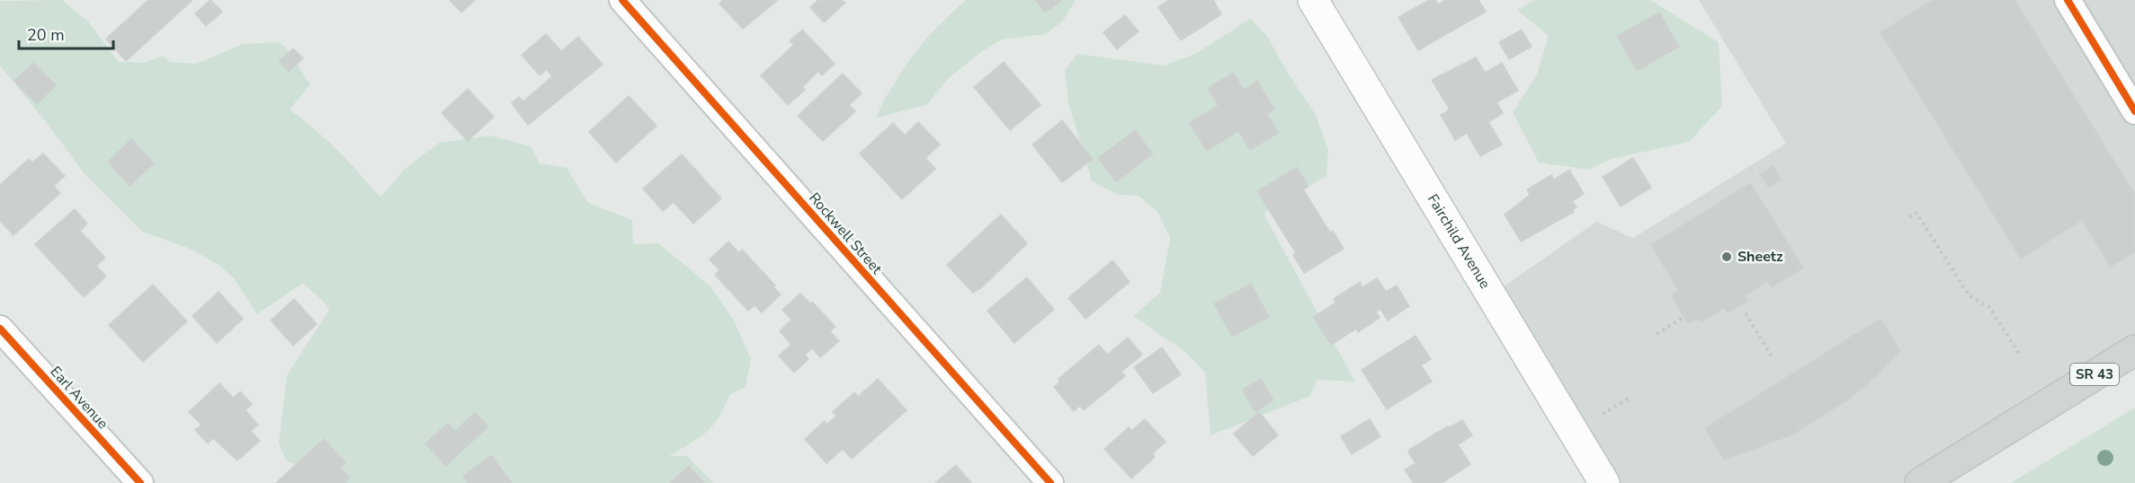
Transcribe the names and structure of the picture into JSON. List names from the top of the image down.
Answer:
{
  "streets": {
    "main road": ["Fairchild Avenue", "SR 43"],
    "street": ["Rockwell Street", "Earl Avenue"]
  },
  "places": ["Sheetz"],
  "scale_bar": "20 m"
}
